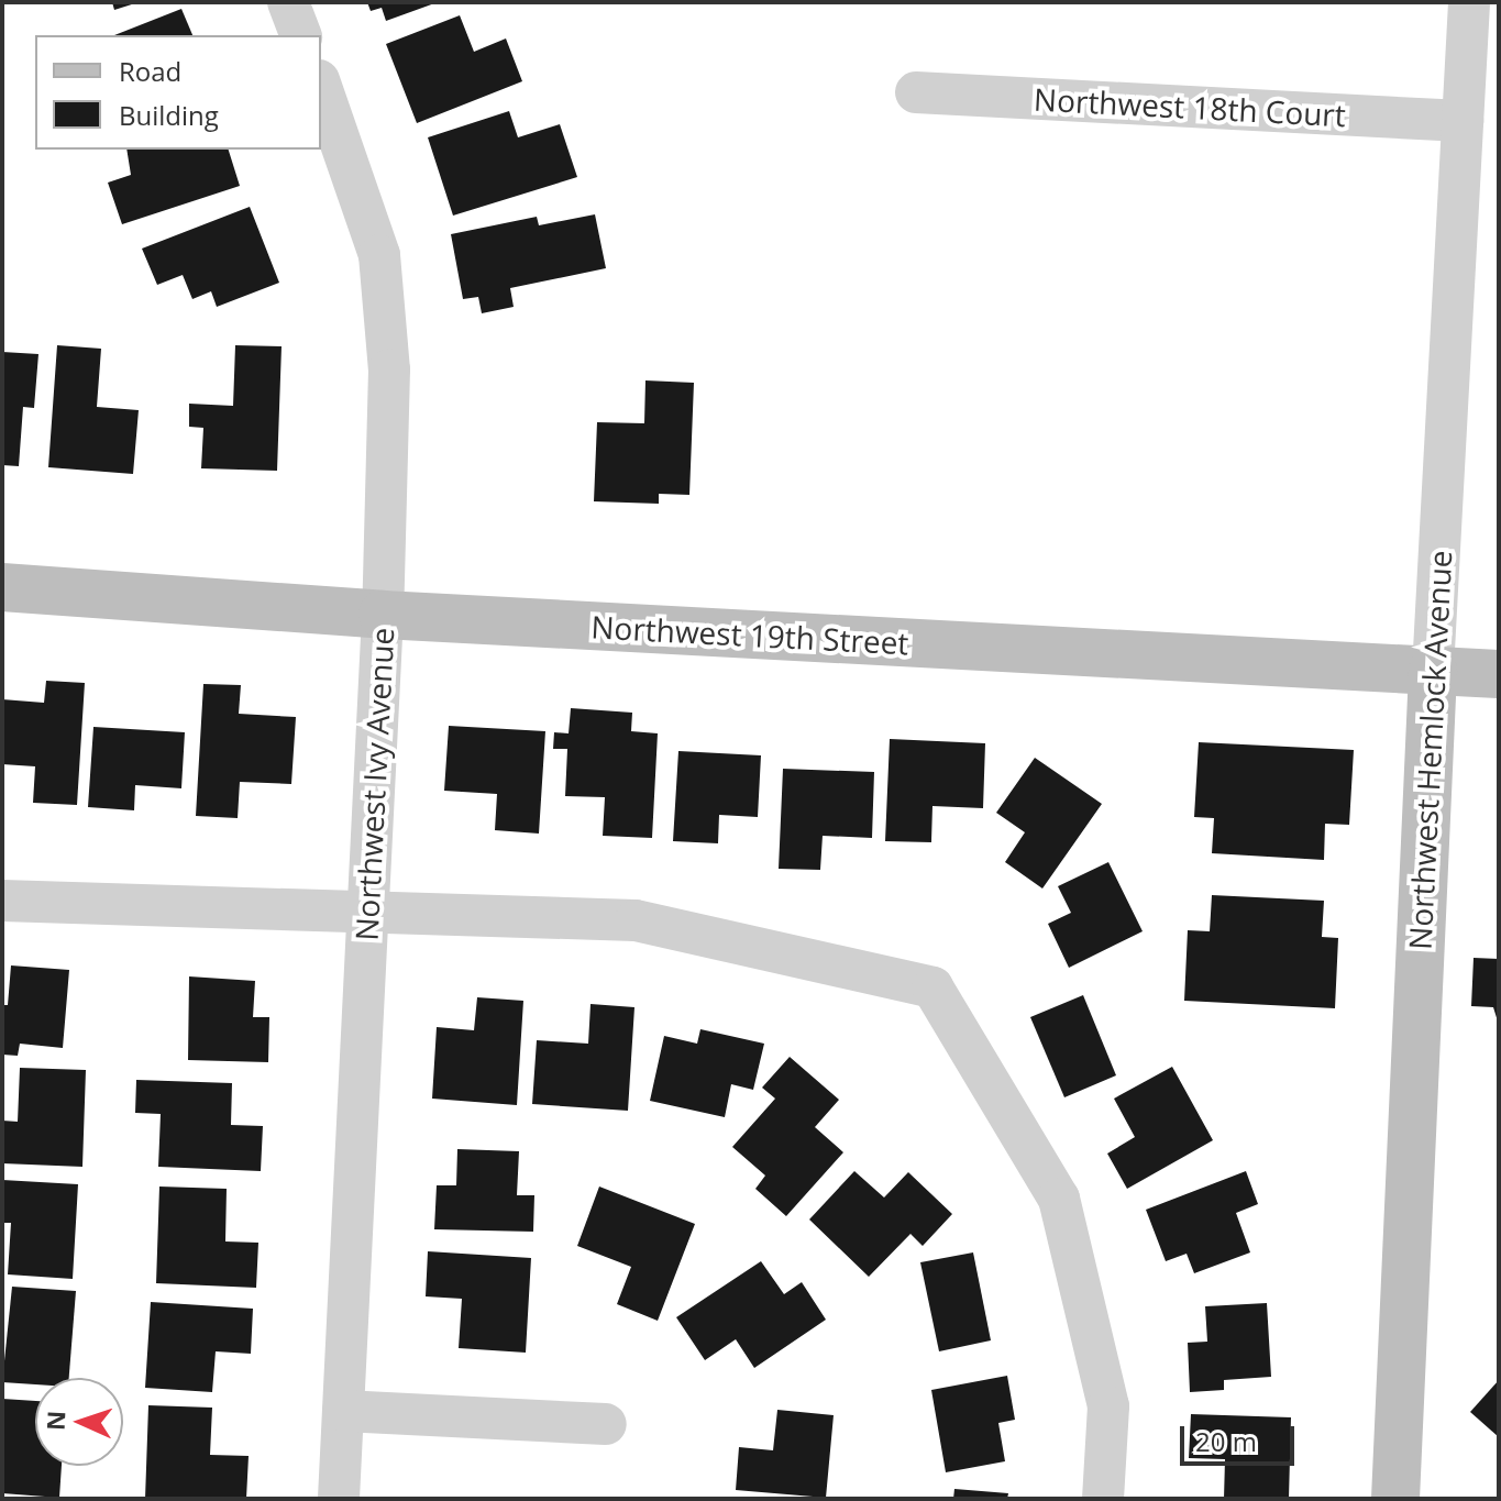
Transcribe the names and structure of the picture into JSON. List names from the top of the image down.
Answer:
{
  "streets": {
    "main road": ["Northwest 19th Street", "Northwest Hemlock Avenue"],
    "street": ["Northwest 18th Court", "Northwest Ivy Avenue"]
  },
  "crossings": [
    ["Northwest 18th Court", "Northwest Hemlock Avenue"],
    ["Northwest 19th Street", "Northwest Hemlock Avenue"],
    ["Northwest 19th Street", "Northwest Ivy Avenue"]
  ],
  "legend": ["Road", "Building"],
  "scale_bar": "20 m",
  "north": "left"
}
